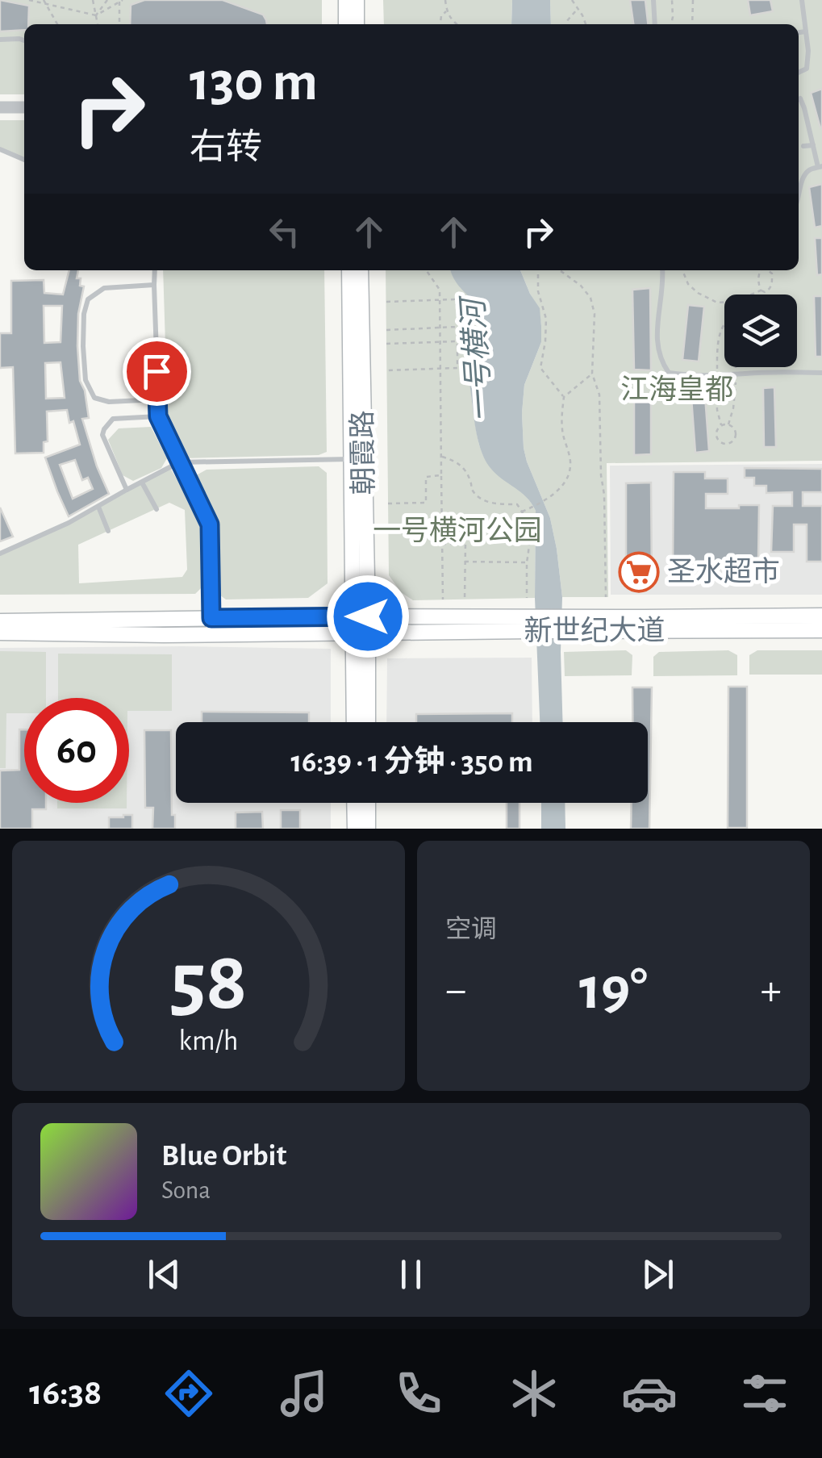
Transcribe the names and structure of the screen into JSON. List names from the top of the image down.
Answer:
{
  "streets": {
    "main road": ["朝霞路", "新世纪大道"]
  },
  "crossings": [
    ["朝霞路", "新世纪大道"]
  ],
  "water": ["一号横河"],
  "parks": ["江海皇都", "一号横河公园"],
  "places": {
    "supermarket": ["圣水超市"]
  },
  "page": {
    "turn": ["130 m", "右转"],
    "limit": "60",
    "trip": "16:39 · 1 分钟 · 350 m",
    "tile": "空调",
    "heat": ["−", "19°", "+"],
    "song": ["Blue Orbit", "Sona"],
    "tabs": "16:38",
    "gauge": ["58", "km/h"]
  }
}
